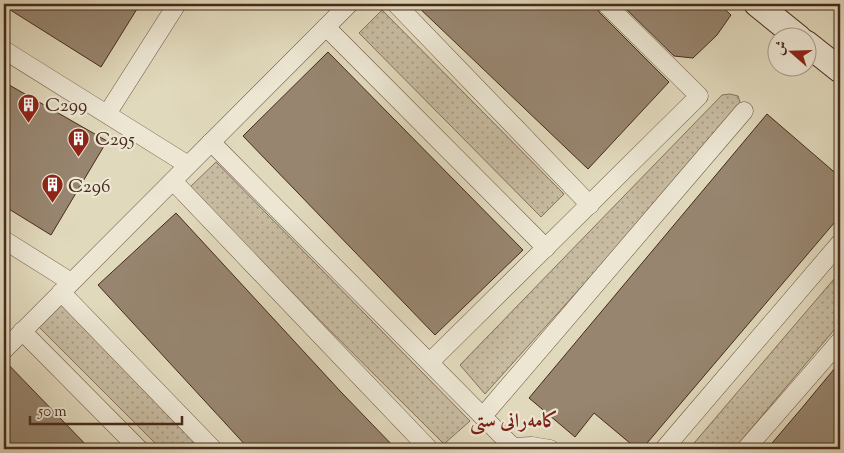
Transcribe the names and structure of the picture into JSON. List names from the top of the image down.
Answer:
{
  "districts": ["كامه‌رانی ستی"],
  "places": {
    "building": ["C299", "C295", "C296"]
  },
  "scale_bar": "50 m",
  "north": "left"
}
